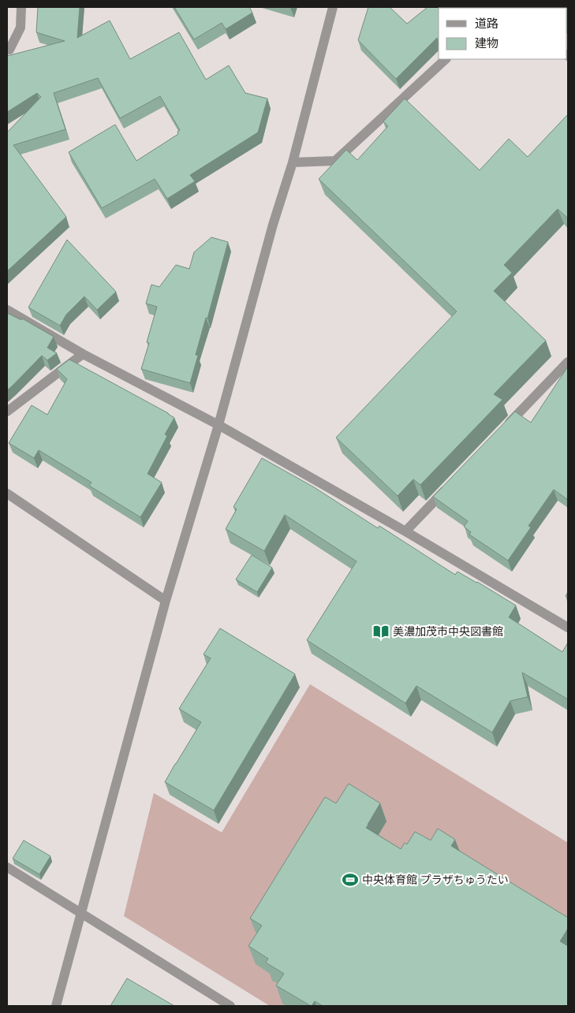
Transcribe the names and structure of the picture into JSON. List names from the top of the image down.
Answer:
{
  "places": {
    "library": ["美濃加茂市中央図書館"],
    "sports": ["中央体育館 プラザちゅうたい"]
  },
  "legend": ["道路", "建物"]
}
